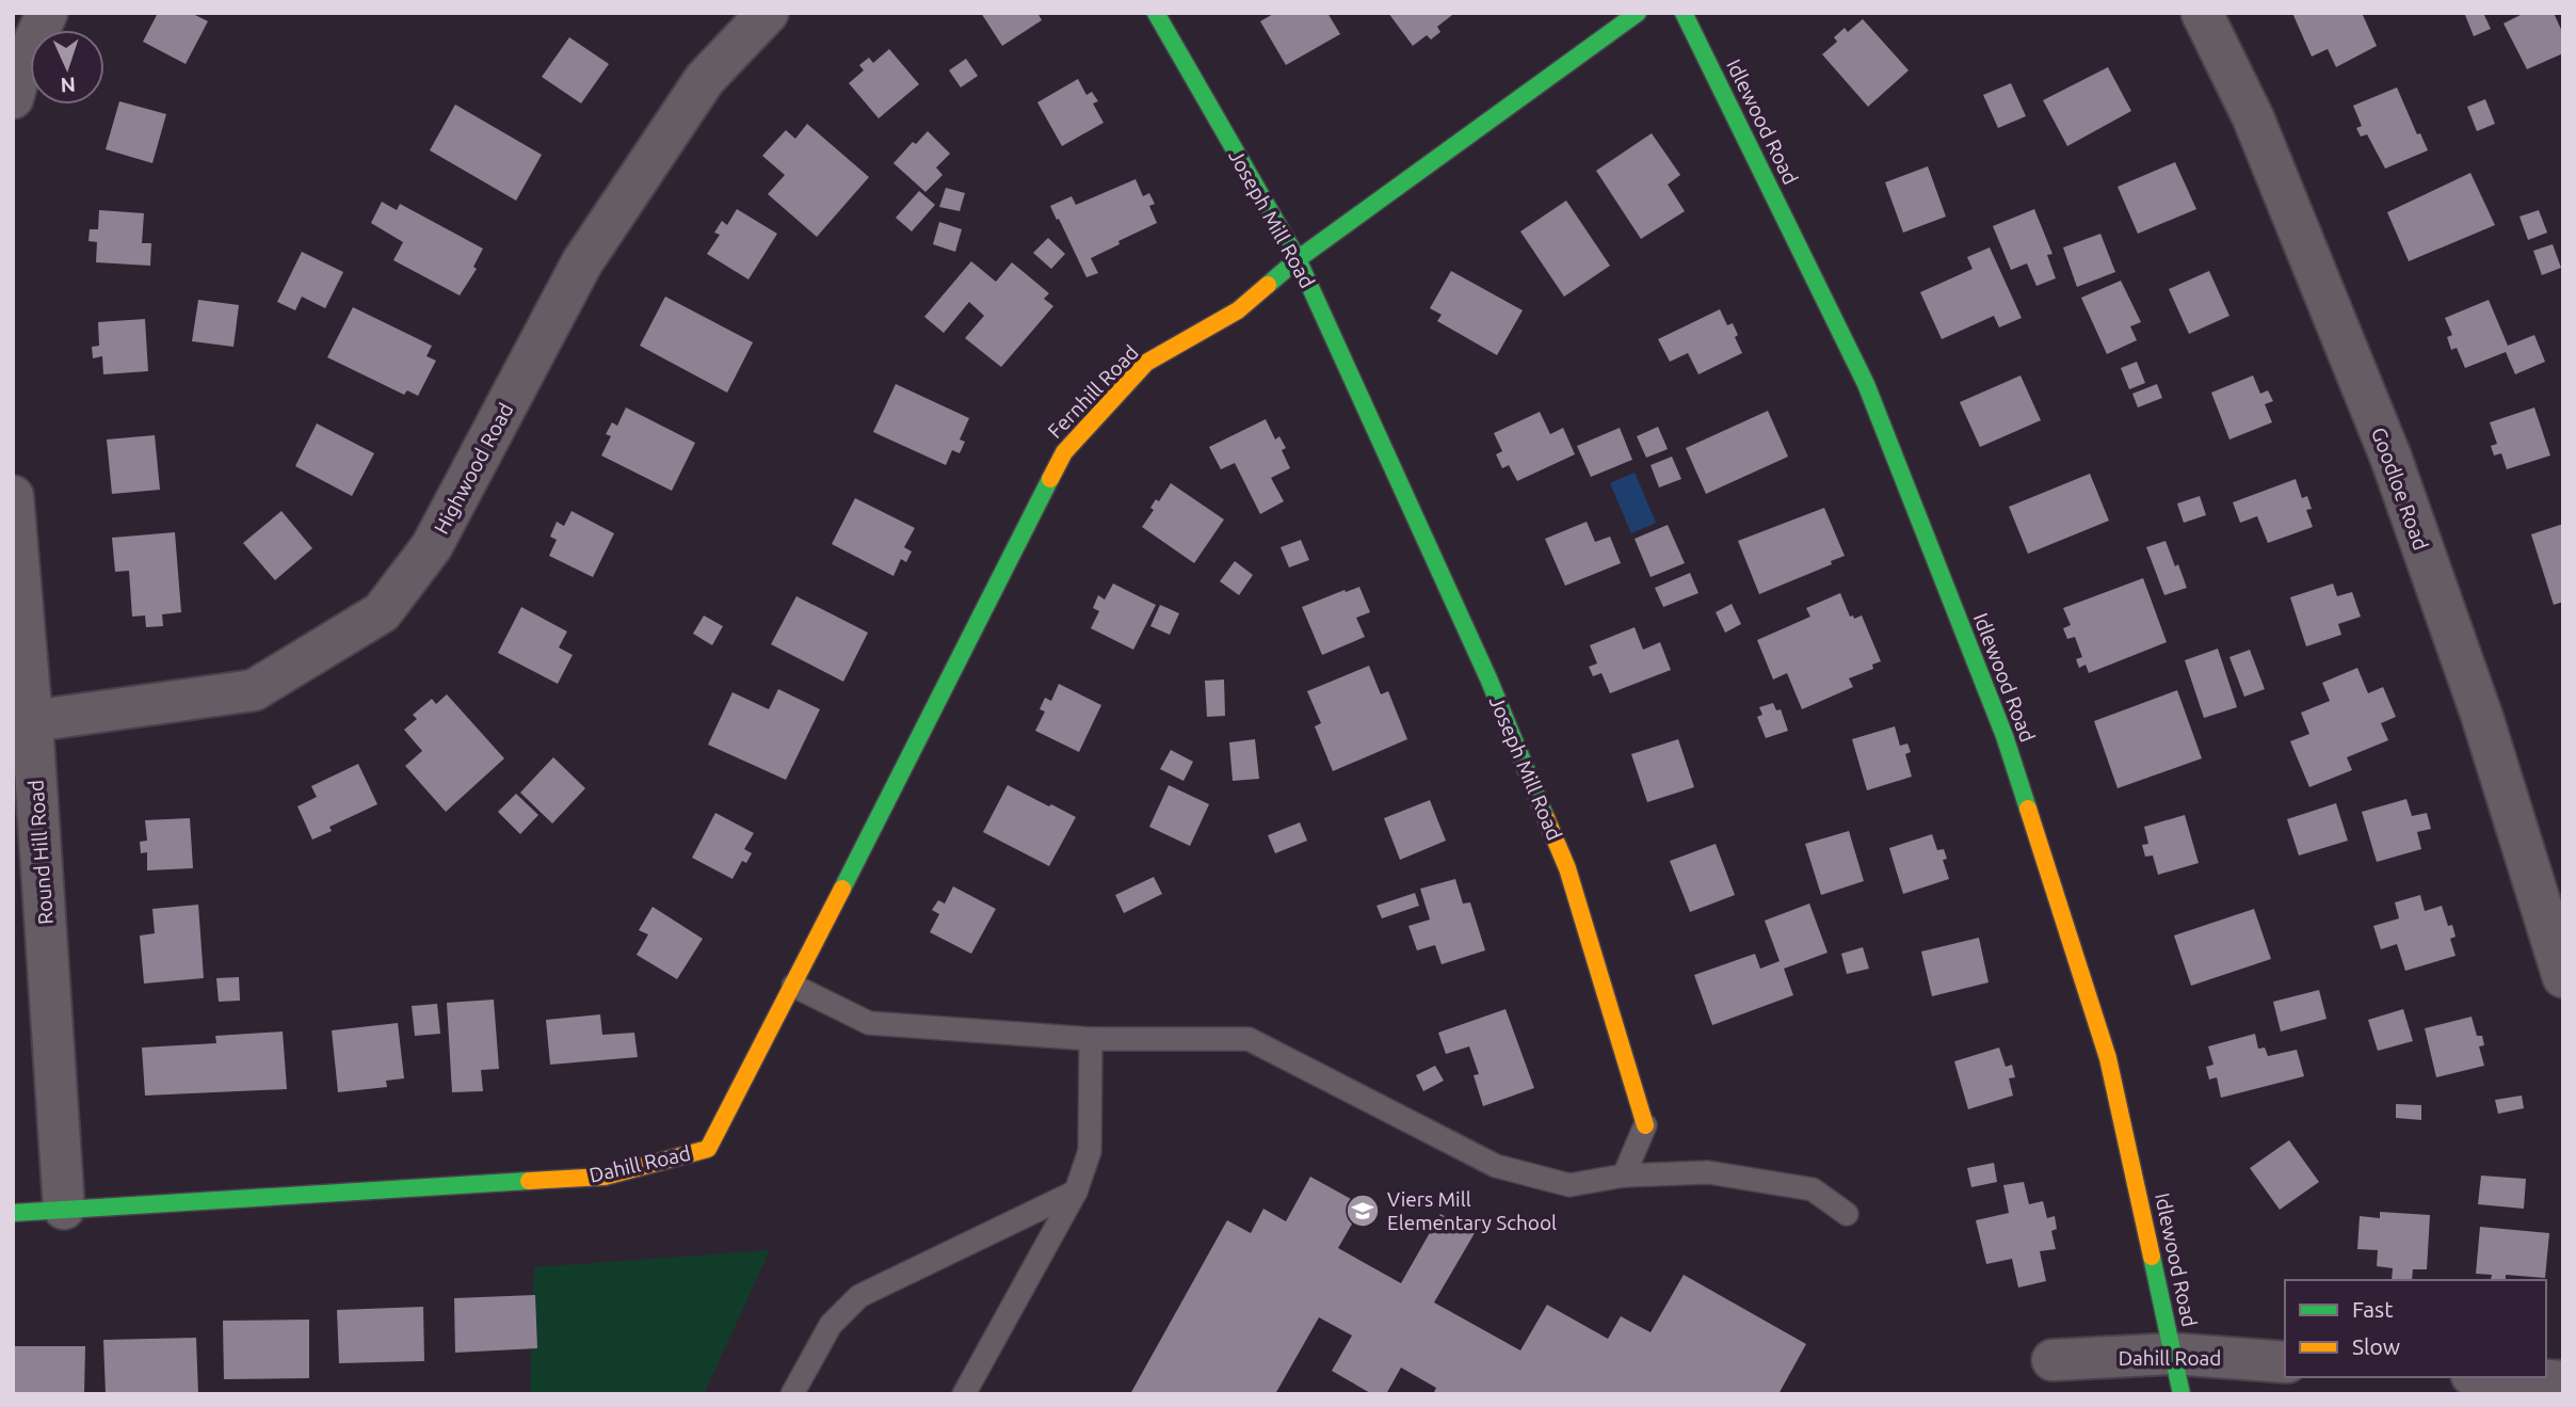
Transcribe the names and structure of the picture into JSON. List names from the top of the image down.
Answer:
{
  "streets": {
    "street": [
      "Idlewood Road",
      "Joseph Mill Road",
      "Fernhill Road",
      "Highwood Road",
      "Goodloe Road",
      "Round Hill Road",
      "Dahill Road"
    ]
  },
  "crossings": [
    ["Idlewood Road", "Dahill Road"],
    ["Joseph Mill Road", "Fernhill Road"],
    ["Fernhill Road", "Dahill Road"],
    ["Highwood Road", "Round Hill Road"],
    ["Round Hill Road", "Dahill Road"]
  ],
  "places": {
    "school or university": ["Viers Mill Elementary School"]
  },
  "legend": ["Fast", "Slow"],
  "north": "bottom"
}
